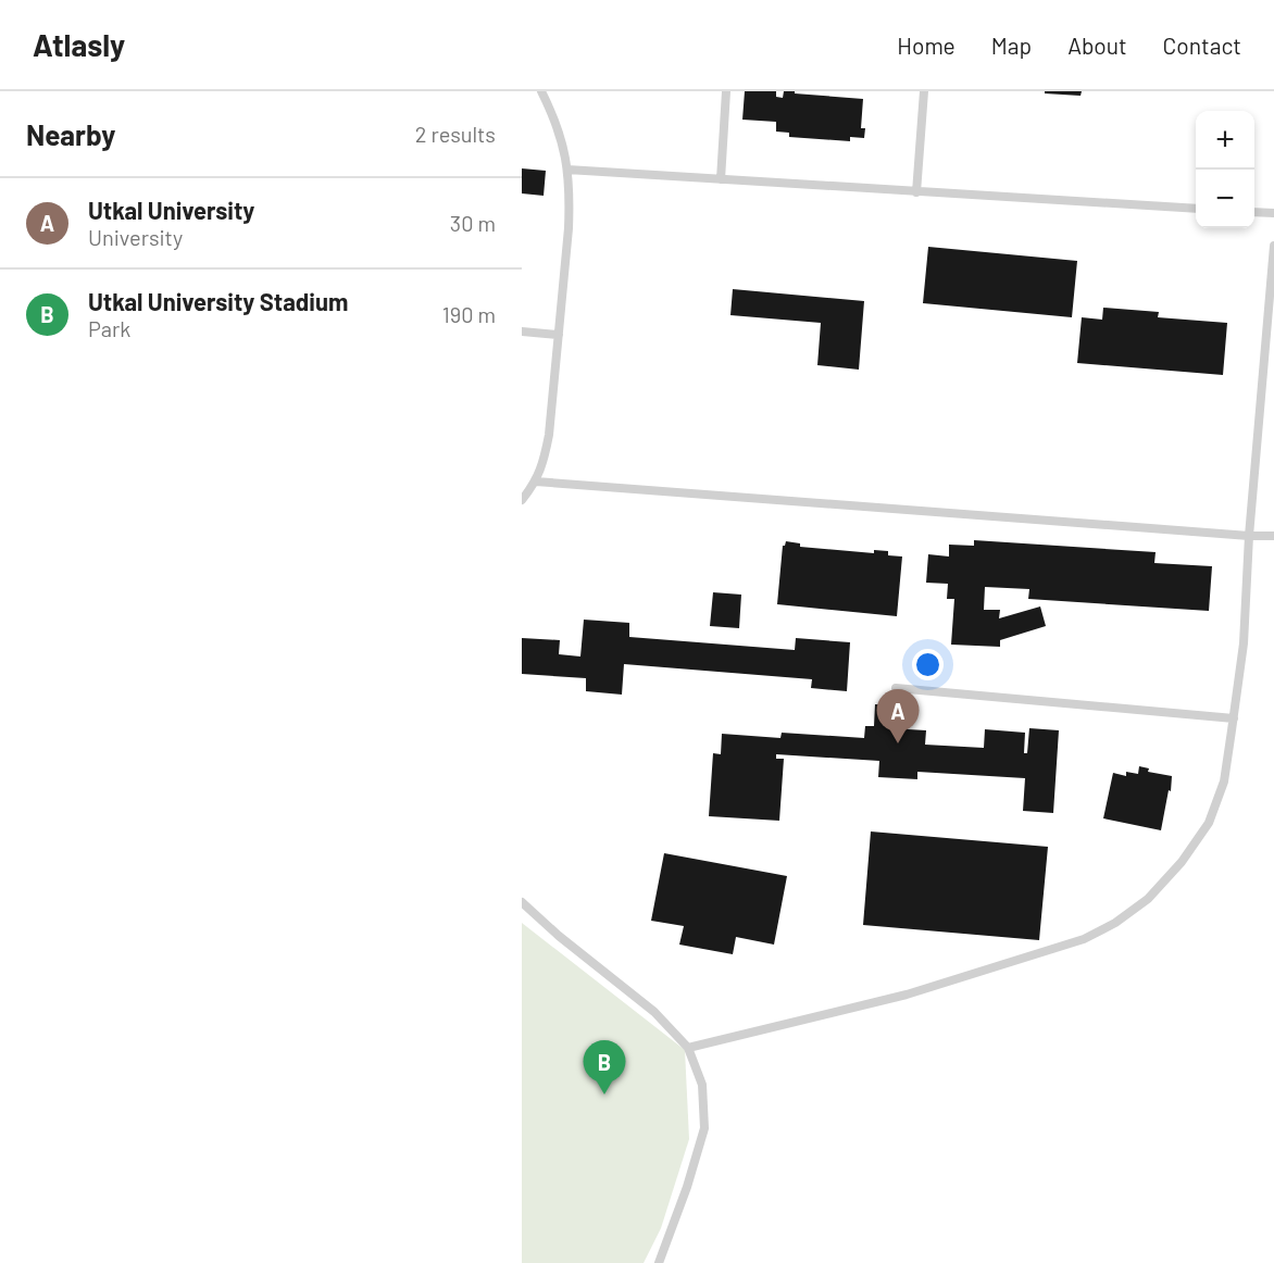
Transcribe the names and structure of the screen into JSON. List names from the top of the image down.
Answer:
{
  "page": {
    "header": "Atlasly",
    "nav": [
      "Home",
      "Map",
      "About",
      "Contact"
    ],
    "heading": ["Nearby", "2 results"],
    "map_buttons": ["+", "−"],
    "list": [
      {
        "mark": "A",
        "name": "Utkal University",
        "note": "University",
        "value": "30 m"
      },
      {
        "mark": "B",
        "name": "Utkal University Stadium",
        "note": "Park",
        "value": "190 m"
      }
    ],
    "pins": ["A", "B"]
  }
}
